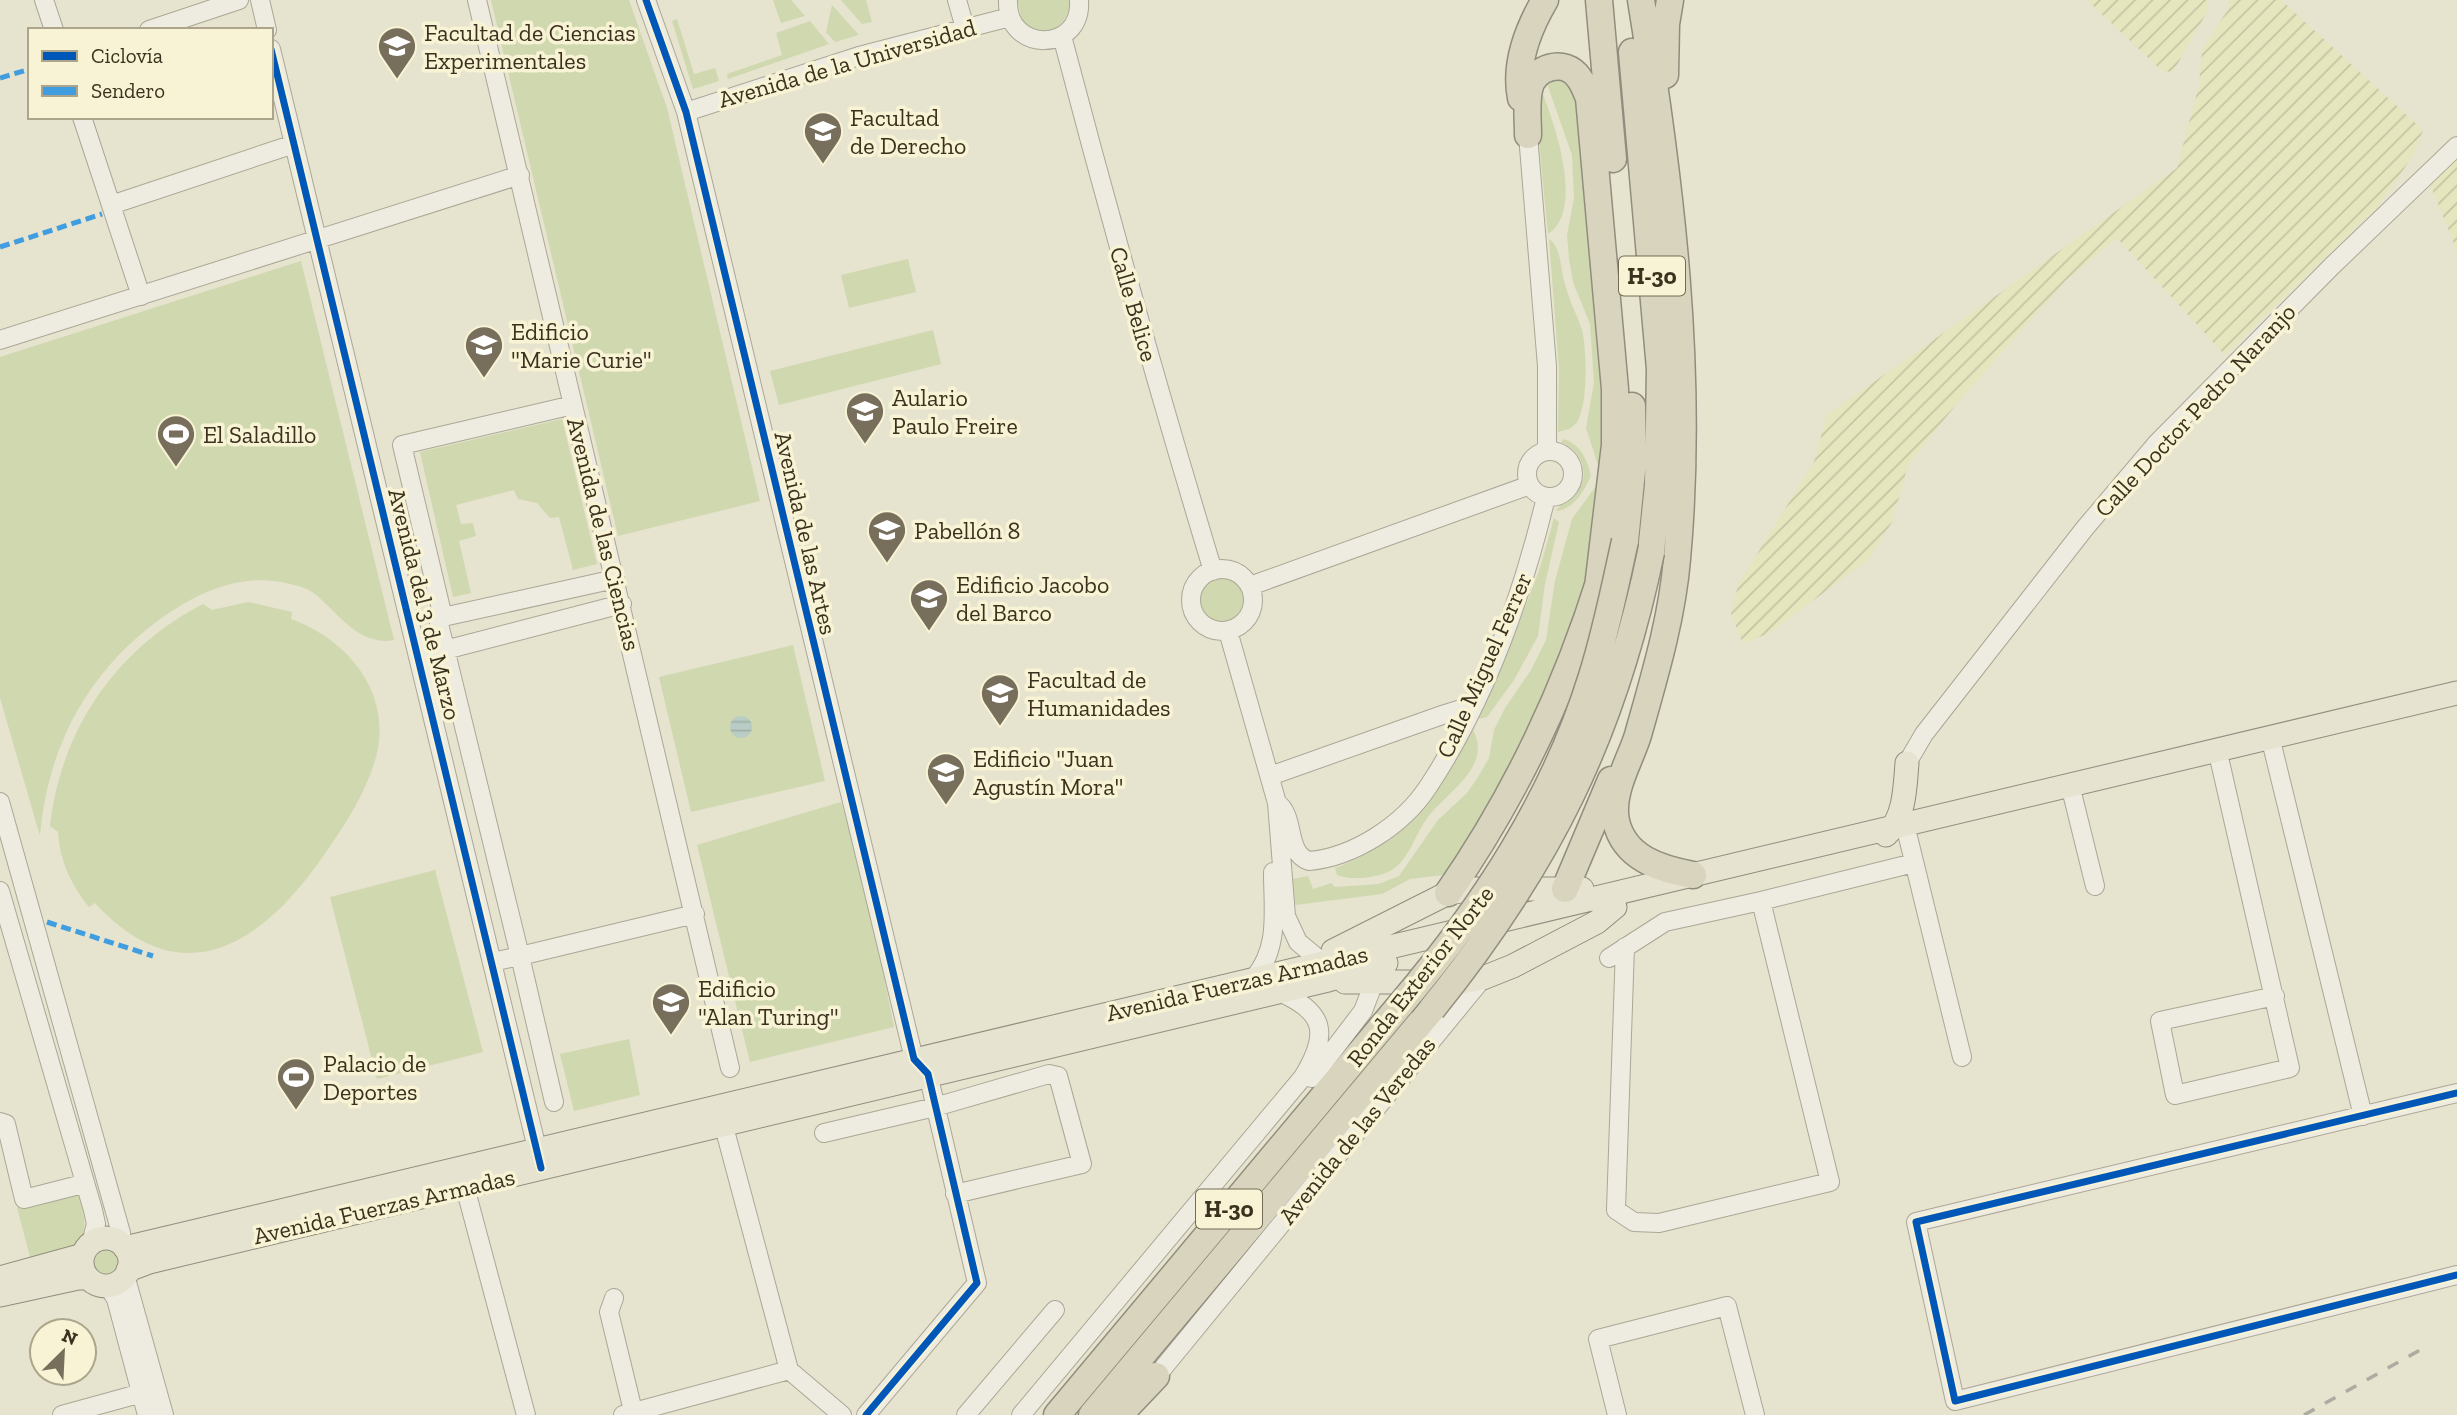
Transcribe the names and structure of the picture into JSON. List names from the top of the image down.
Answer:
{
  "streets": {
    "highway": ["H-30", "Ronda Exterior Norte"],
    "main road": ["Avenida Fuerzas Armadas"],
    "street": [
      "Avenida de la Universidad",
      "Calle Belice",
      "Calle Doctor Pedro Naranjo",
      "Avenida de las Artes",
      "Avenida de las Ciencias",
      "Avenida del 3 de Marzo",
      "Calle Miguel Ferrer",
      "Avenida de las Veredas"
    ]
  },
  "crossings": [
    ["Avenida de la Universidad", "Avenida de las Artes"],
    ["Avenida de las Artes", "Avenida Fuerzas Armadas"],
    ["Avenida del 3 de Marzo", "Avenida Fuerzas Armadas"]
  ],
  "places": {
    "school or university": [
      "Facultad de Ciencias Experimentales",
      "Facultad de Derecho",
      "Edificio \"Marie Curie\"",
      "Aulario Paulo Freire",
      "Pabellón 8",
      "Edificio Jacobo del Barco",
      "Facultad de Humanidades",
      "Edificio \"Juan Agustín Mora\"",
      "Edificio \"Alan Turing\""
    ],
    "sports": ["El Saladillo", "Palacio de Deportes"]
  },
  "legend": ["Ciclovía", "Sendero"],
  "north": "top right"
}
